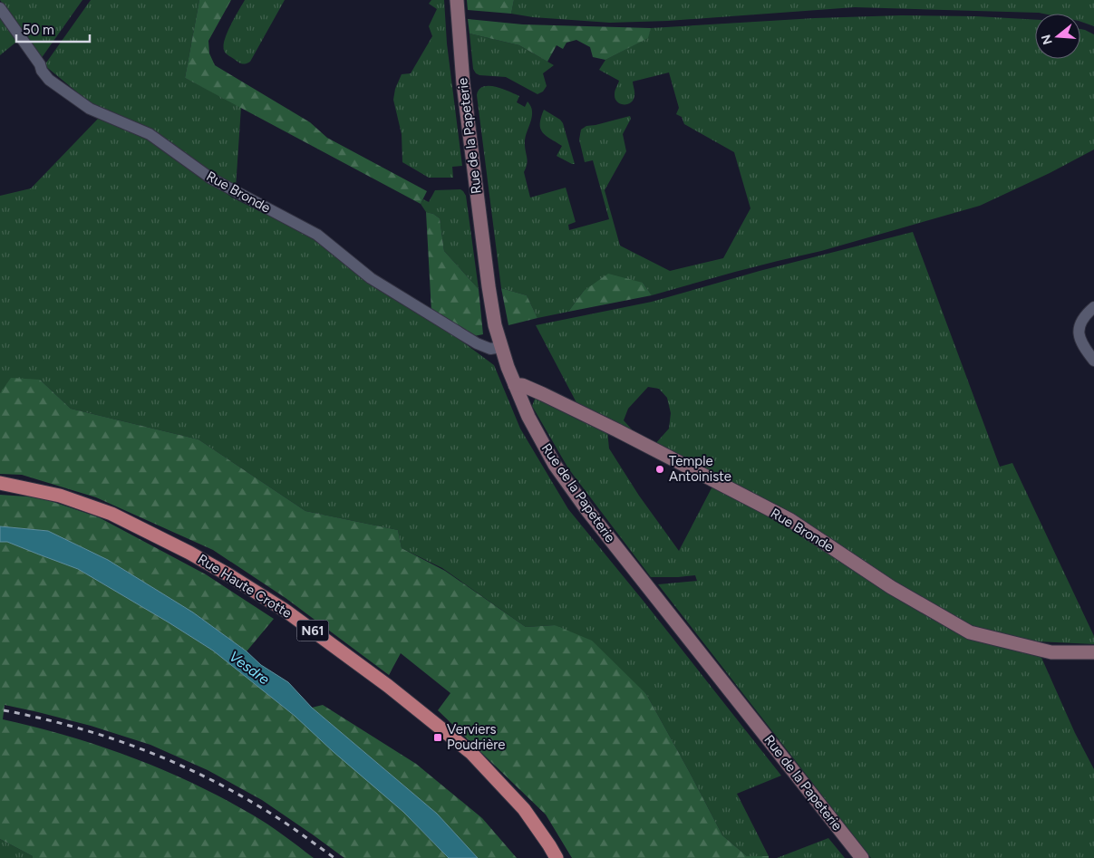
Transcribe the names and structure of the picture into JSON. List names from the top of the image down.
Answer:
{
  "streets": {
    "main road": [
      "Rue de la Papeterie",
      "Rue Bronde",
      "Rue Haute Crotte",
      "N61"
    ]
  },
  "crossings": [
    ["Rue de la Papeterie", "Rue Bronde"]
  ],
  "water": ["Vesdre"],
  "places": {
    "other": ["Temple Antoiniste"],
    "transit": ["Verviers Poudrière"]
  },
  "scale_bar": "50 m",
  "north": "left"
}
